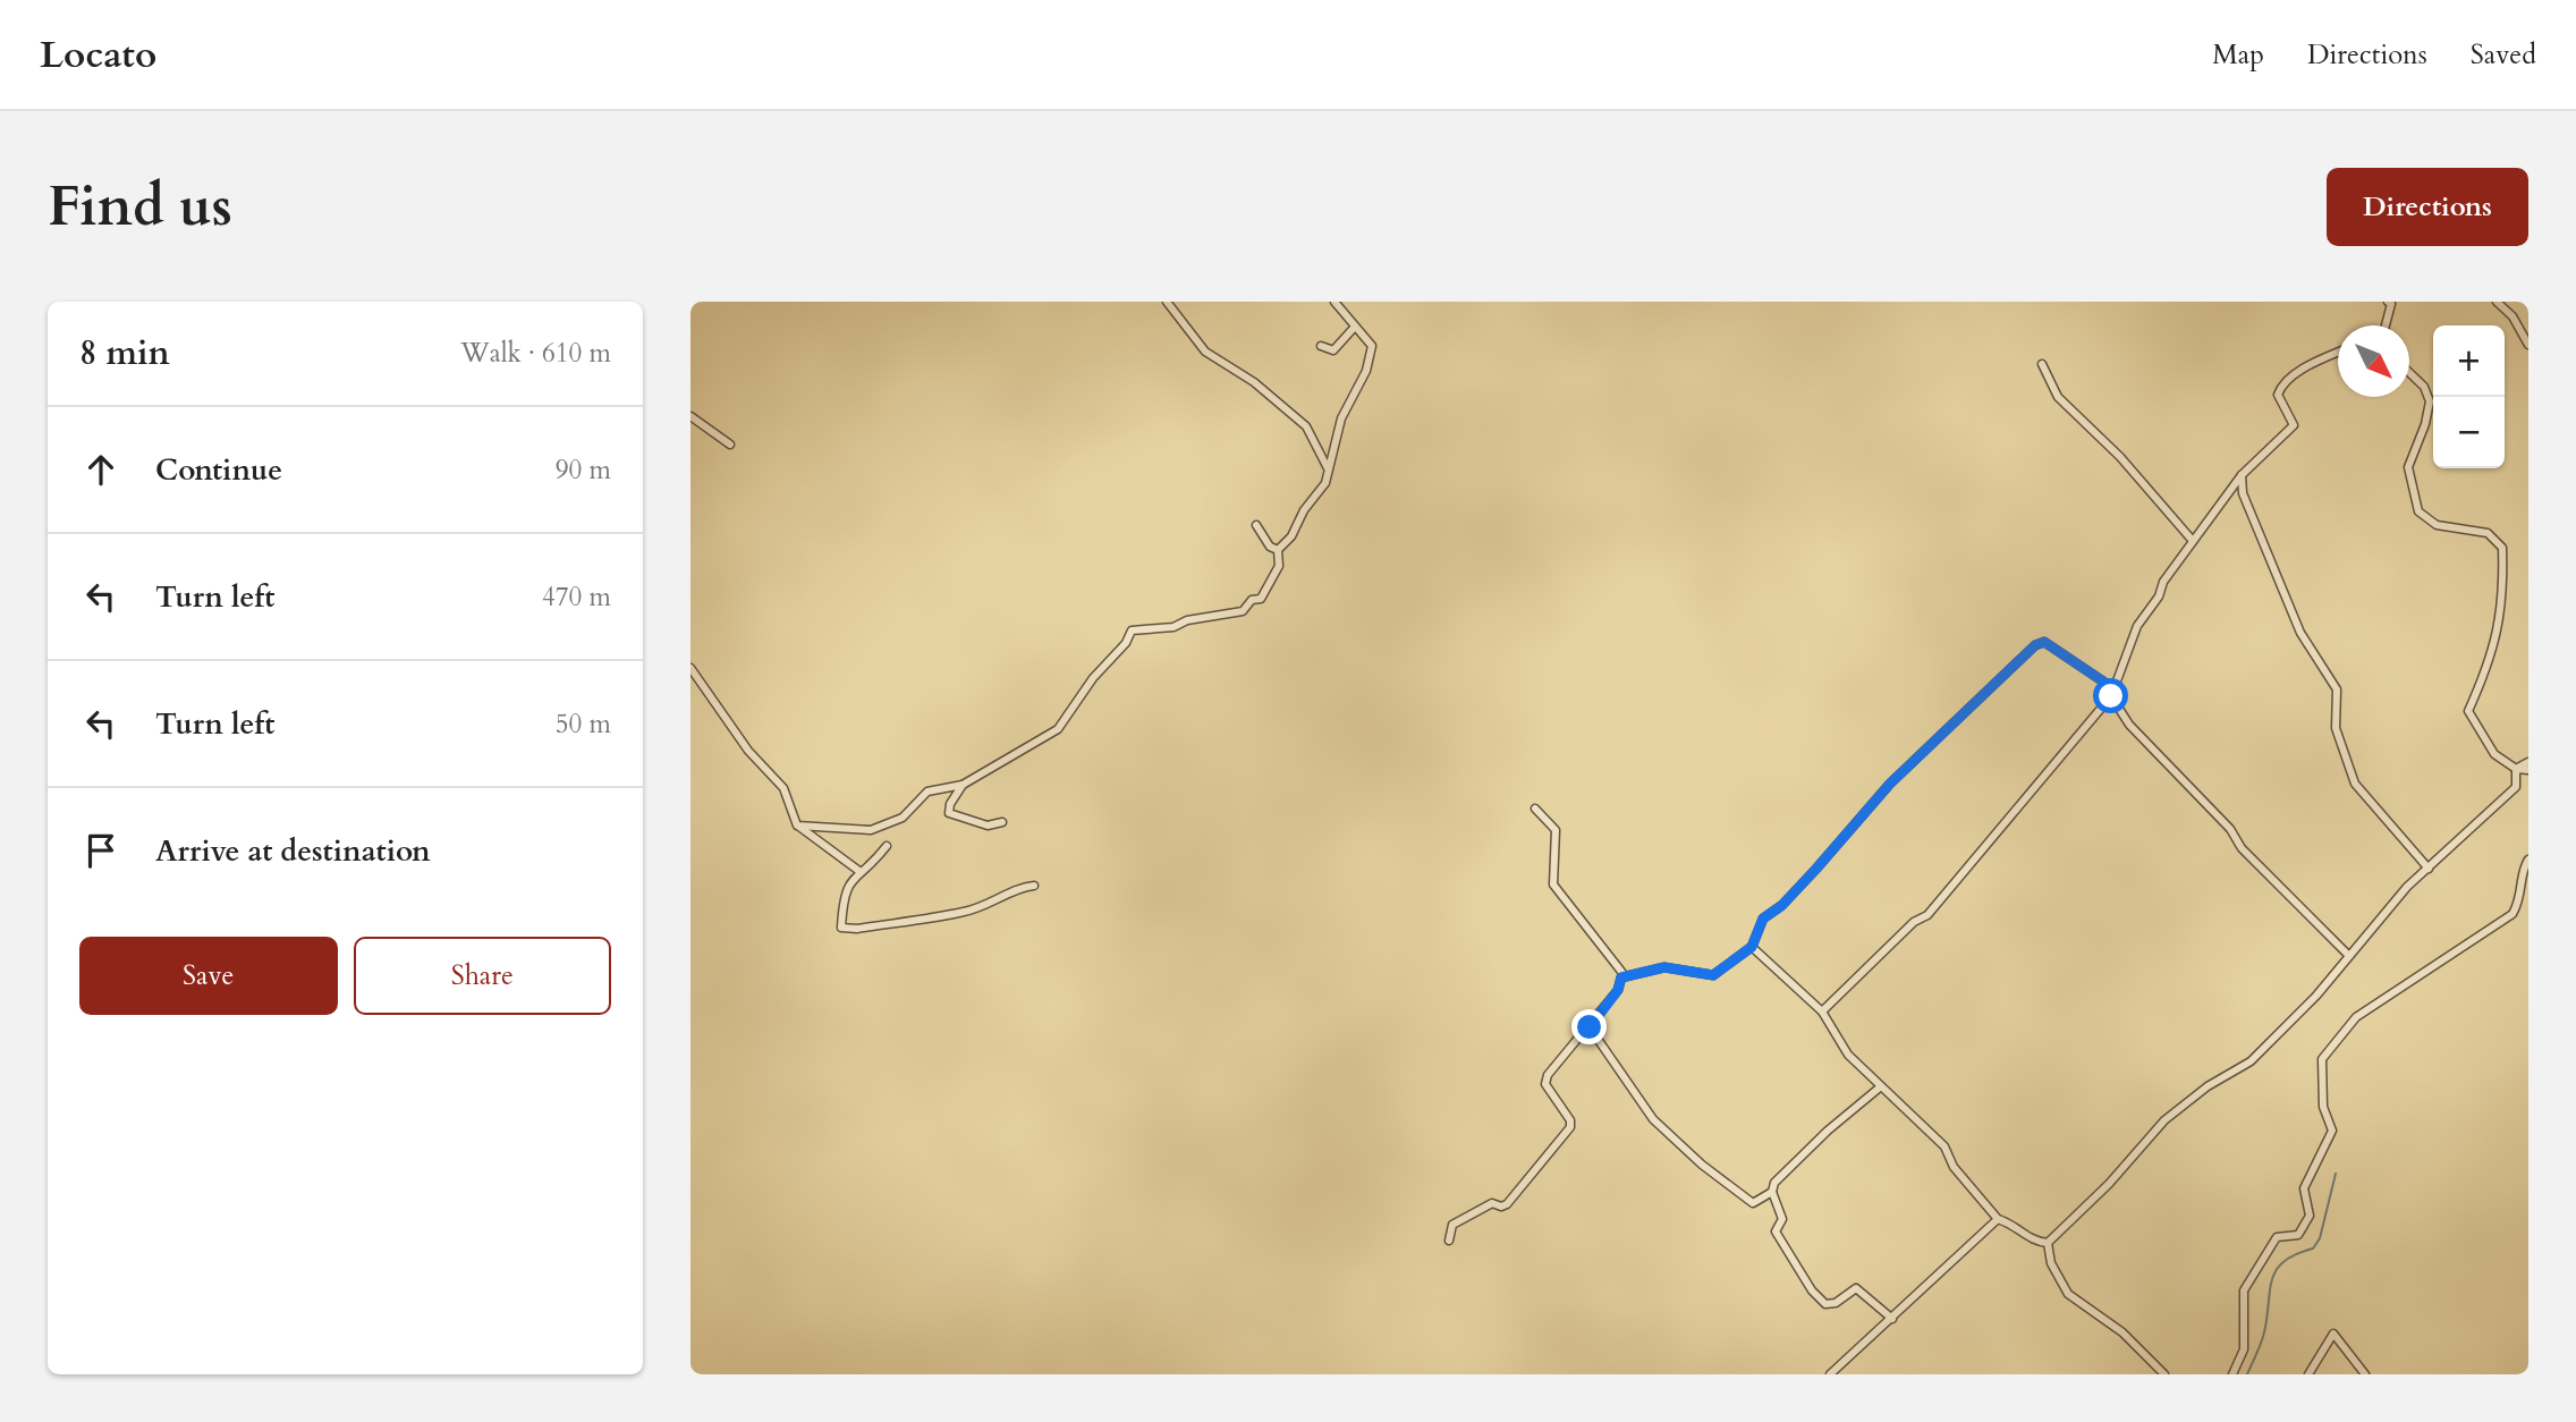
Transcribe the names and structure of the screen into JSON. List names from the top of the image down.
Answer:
{
  "north": "bottom right",
  "page": {
    "header": "Locato",
    "nav": ["Map", "Directions", "Saved"],
    "buttons": [
      "Directions",
      ["Save", "Share"]
    ],
    "title": "Find us",
    "heading": ["8 min", "Walk · 610 m"],
    "map_buttons": ["+", "−"],
    "list": [
      ["Continue", "90 m"],
      ["Turn left", "470 m"],
      ["Turn left", "50 m"],
      "Arrive at destination"
    ]
  }
}
